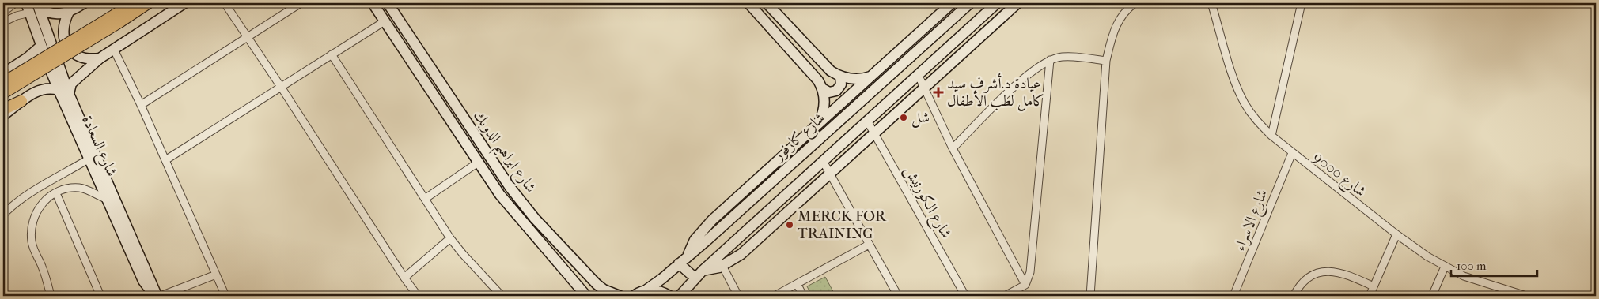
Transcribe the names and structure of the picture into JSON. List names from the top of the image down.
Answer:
{
  "streets": {
    "street": [
      "شارع كارفور",
      "شارع السعادة",
      "شارع ابراهيم الدوبك",
      "شارع 9000",
      "شارع الكورنيش",
      "شارع الاسراء"
    ]
  },
  "crossings": [
    ["شارع 9000", "شارع الاسراء"]
  ],
  "places": {
    "health": ["عيادة د.أشرف سيد كامل لطب الأطفال"],
    "other": ["شل", "MERCK FOR TRAINING"]
  },
  "scale_bar": "100 m"
}
